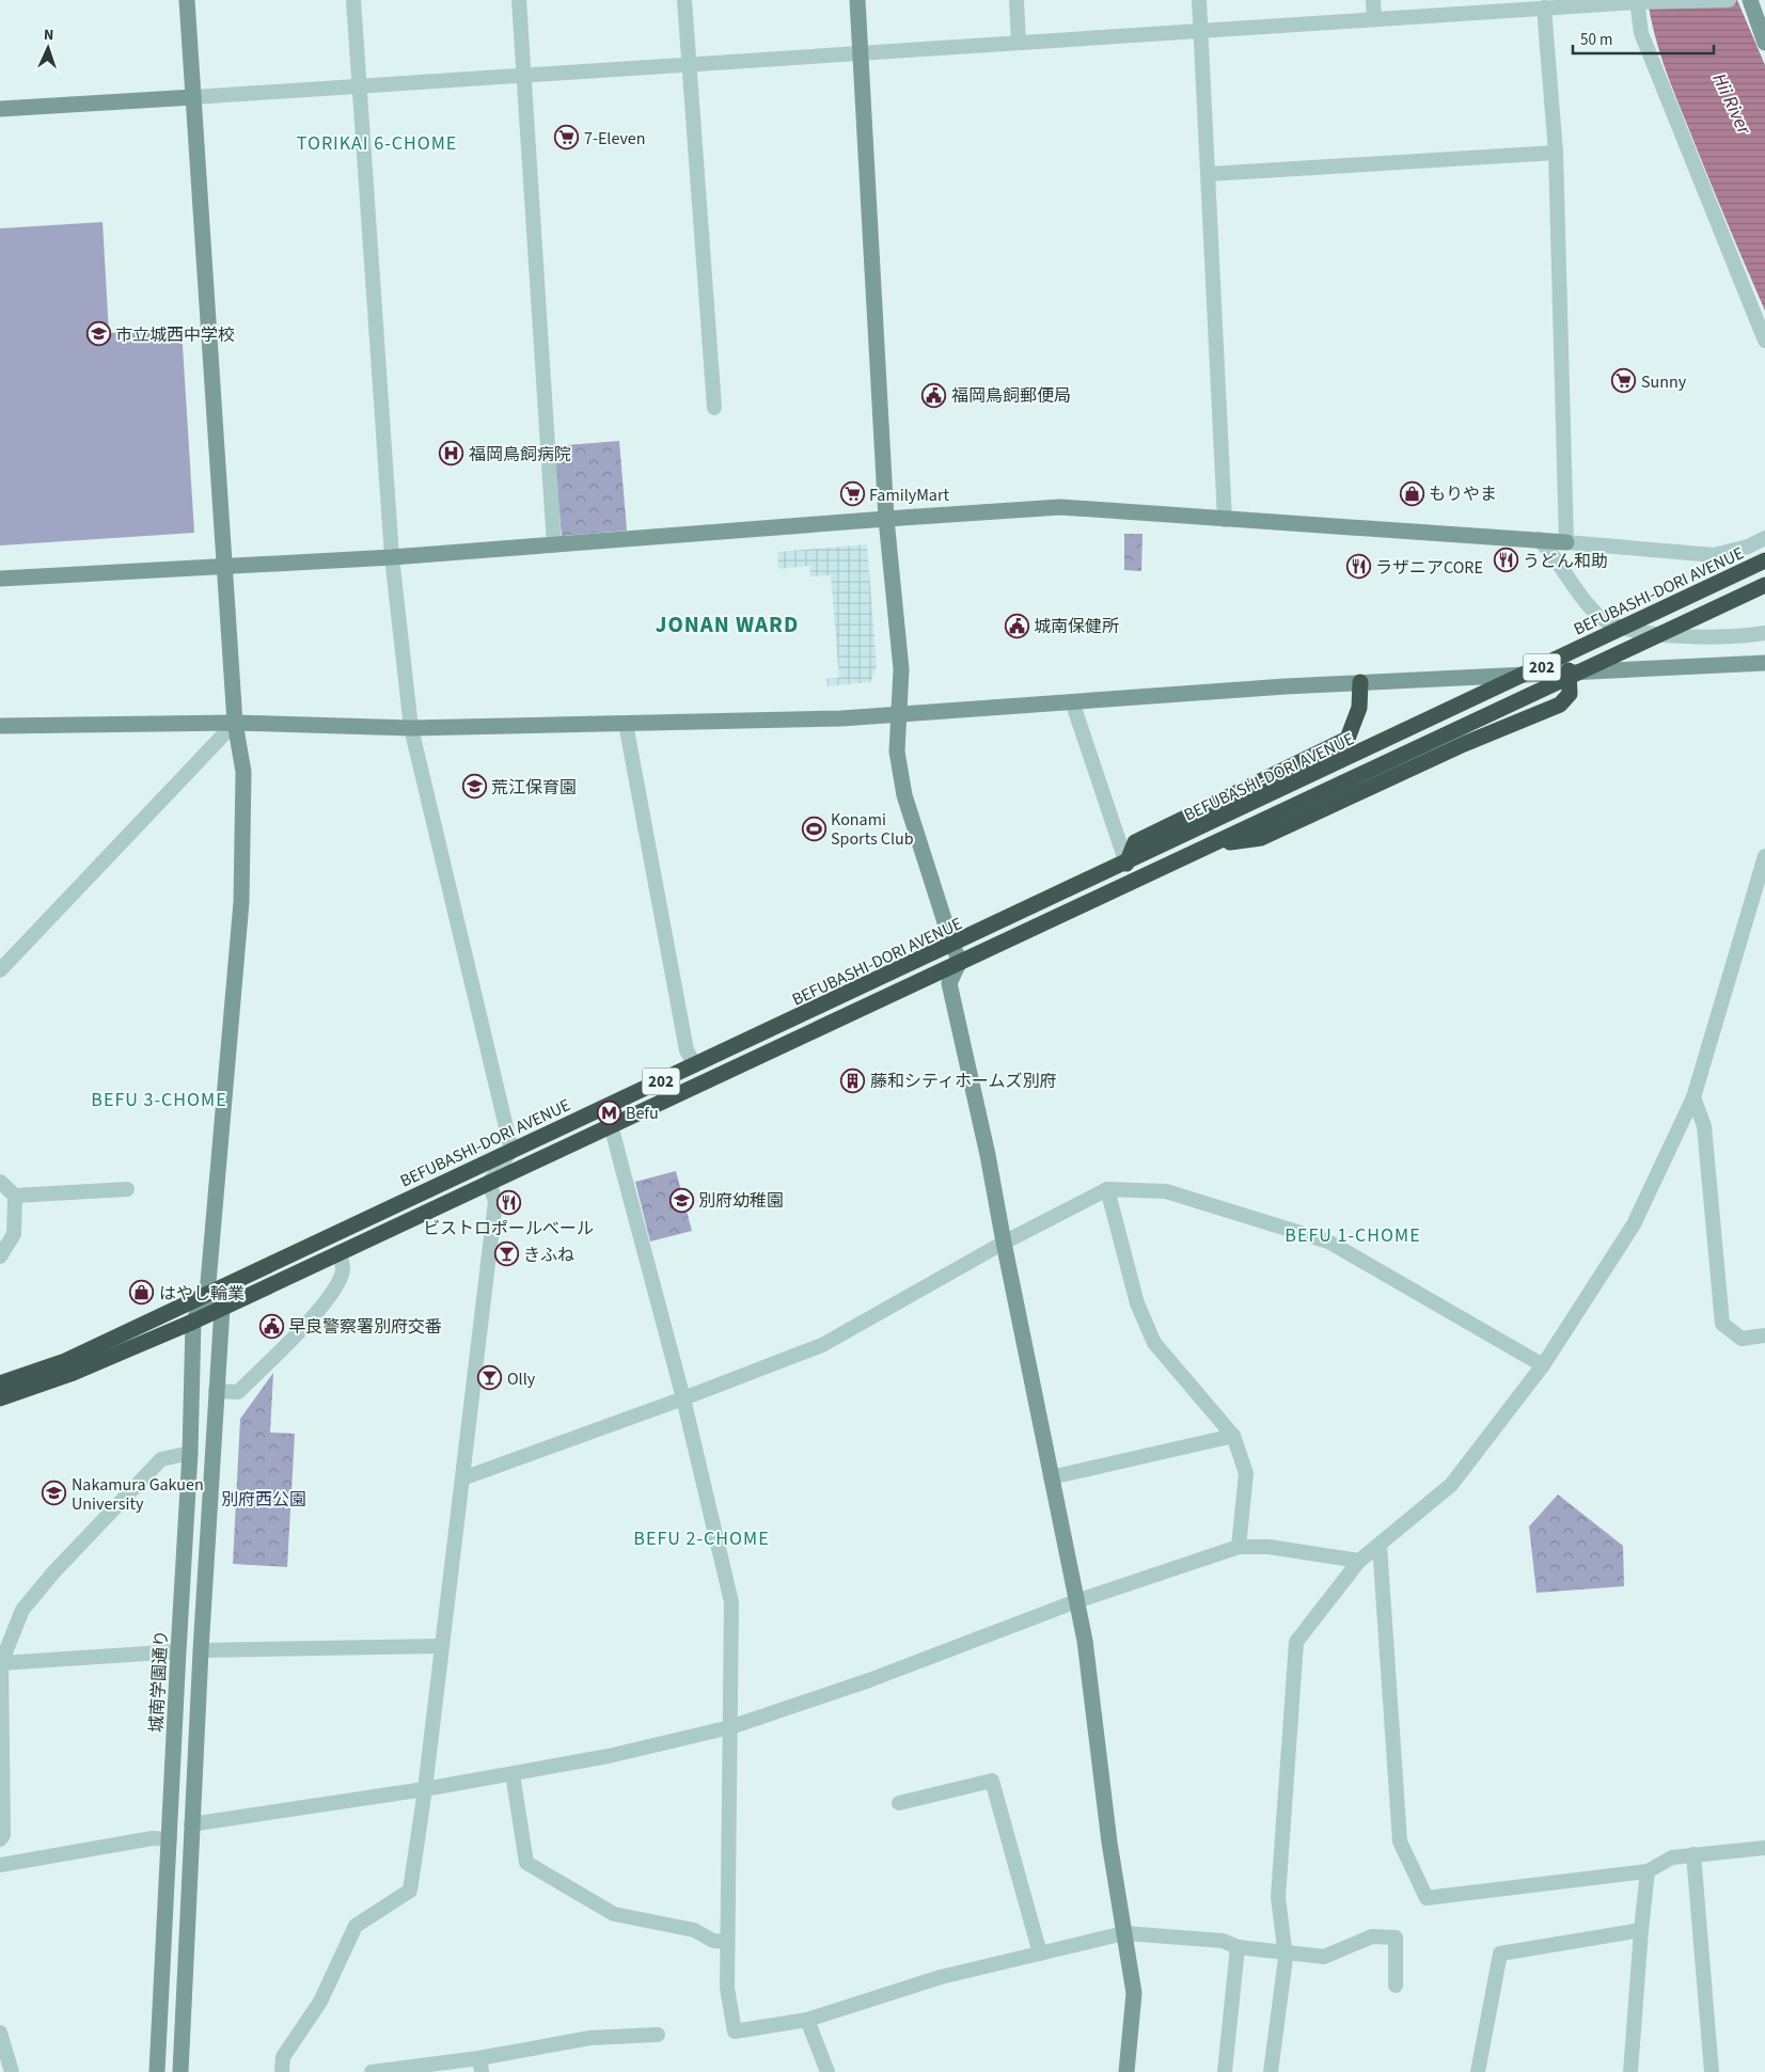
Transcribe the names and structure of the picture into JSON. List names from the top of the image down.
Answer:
{
  "streets": {
    "highway": ["BEFUBASHI-DORI AVENUE", "202"],
    "street": ["城南学園通り"]
  },
  "crossings": [
    ["BEFUBASHI-DORI AVENUE", "城南学園通り"]
  ],
  "districts": [
    "TORIKAI 6-CHOME",
    "JONAN WARD",
    "BEFU 3-CHOME",
    "BEFU 1-CHOME",
    "BEFU 2-CHOME"
  ],
  "water": ["Hii River"],
  "parks": ["別府西公園"],
  "places": {
    "supermarket": ["7-Eleven", "Sunny", "FamilyMart"],
    "school or university": [
      "市立城西中学校",
      "荒江保育園",
      "別府幼稚園",
      "Nakamura Gakuen University"
    ],
    "public building": ["福岡鳥飼郵便局", "城南保健所", "早良警察署別府交番"],
    "hospital": ["福岡鳥飼病院"],
    "shop": ["もりやま", "はやし輪業"],
    "restaurant": ["うどん和助", "ラザニアCORE", "ビストロポールべール"],
    "sports": ["Konami Sports Club"],
    "building": ["藤和シティホームズ別府"],
    "metro station": ["Befu"],
    "bar": ["きふね", "Olly"]
  },
  "scale_bar": "50 m",
  "north": "top"
}
